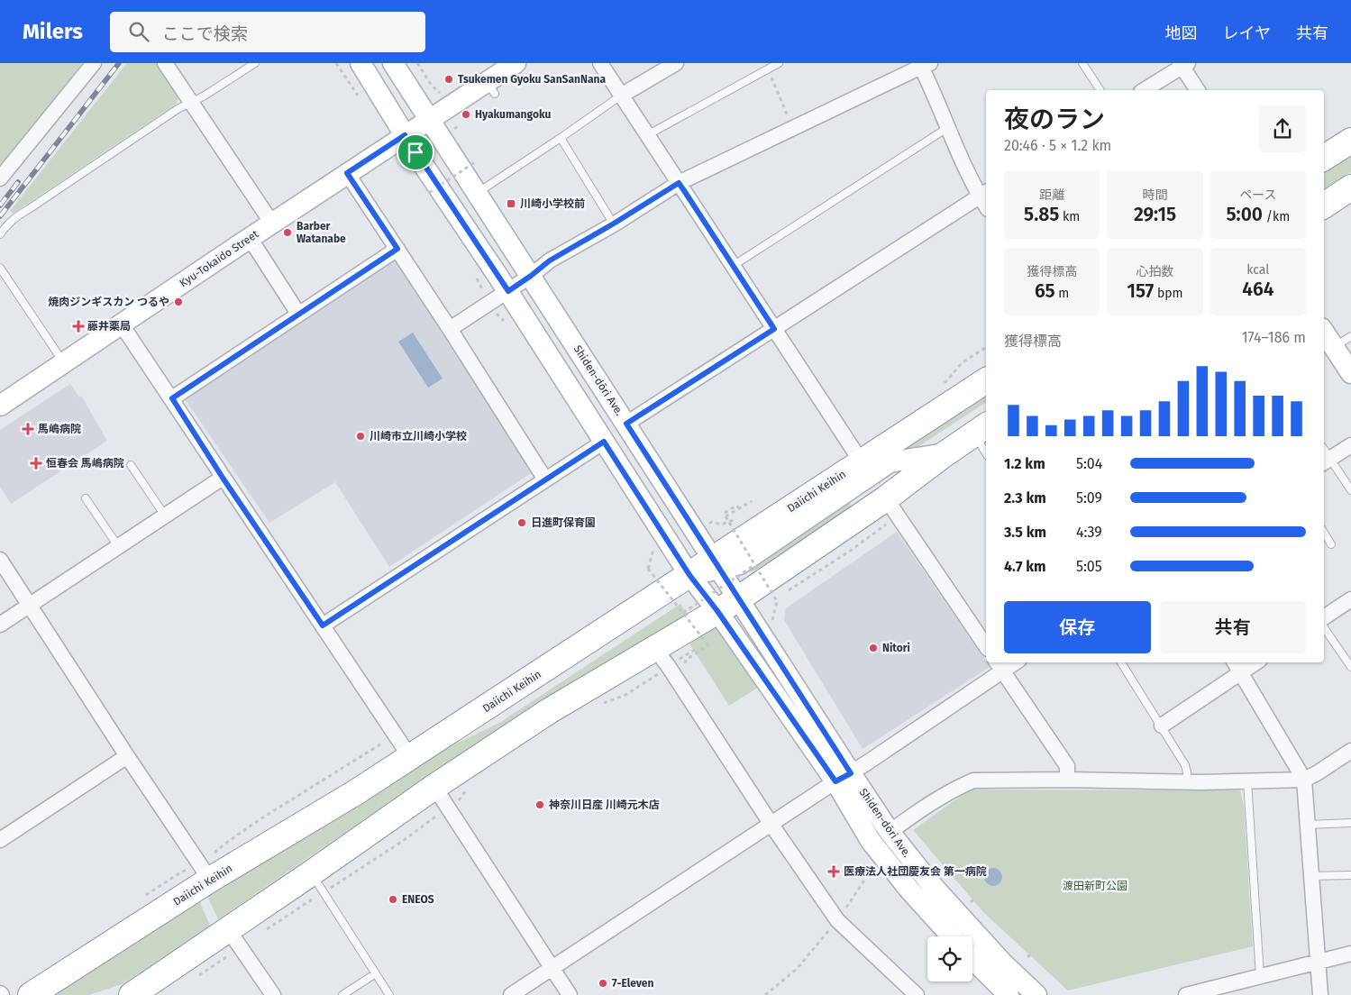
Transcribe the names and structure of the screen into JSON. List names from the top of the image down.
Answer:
{
  "streets": {
    "highway": ["Daiichi Keihin"],
    "street": ["Kyu-Tokaido Street", "Shiden-dōri Ave."]
  },
  "crossings": [
    ["Kyu-Tokaido Street", "Shiden-dōri Ave."],
    ["Shiden-dōri Ave.", "Daiichi Keihin"]
  ],
  "parks": ["渡田新町公園"],
  "places": {
    "other": [
      "Tsukemen Gyoku SanSanNana",
      "Hyakumangoku",
      "Barber Watanabe",
      "焼肉ジンギスカン つるや",
      "川崎市立川崎小学校",
      "日進町保育園",
      "Nitori",
      "神奈川日産 川崎元木店",
      "ENEOS",
      "7-Eleven"
    ],
    "transit": ["川崎小学校前"],
    "health": [
      "藤井薬局",
      "馬嶋病院",
      "恒春会 馬嶋病院",
      "医療法人社団慶友会 第一病院"
    ]
  },
  "page": {
    "header": "Milers",
    "search": "ここで検索",
    "nav": ["地図", "レイヤ", "共有"],
    "heading": ["夜のラン", "20:46 · 5 × 1.2 km"],
    "stats": [
      ["距離", "5.85 km"],
      ["時間", "29:15"],
      ["ペース", "5:00 /km"],
      ["獲得標高", "65 m"],
      ["心拍数", "157 bpm"],
      ["kcal", "464"]
    ],
    "chart": ["獲得標高", "174–186 m"],
    "list": [
      {
        "name": "1.2 km",
        "note": "5:04"
      },
      {
        "name": "2.3 km",
        "note": "5:09"
      },
      {
        "name": "3.5 km",
        "note": "4:39"
      },
      {
        "name": "4.7 km",
        "note": "5:05"
      }
    ],
    "buttons": ["保存", "共有"]
  }
}
